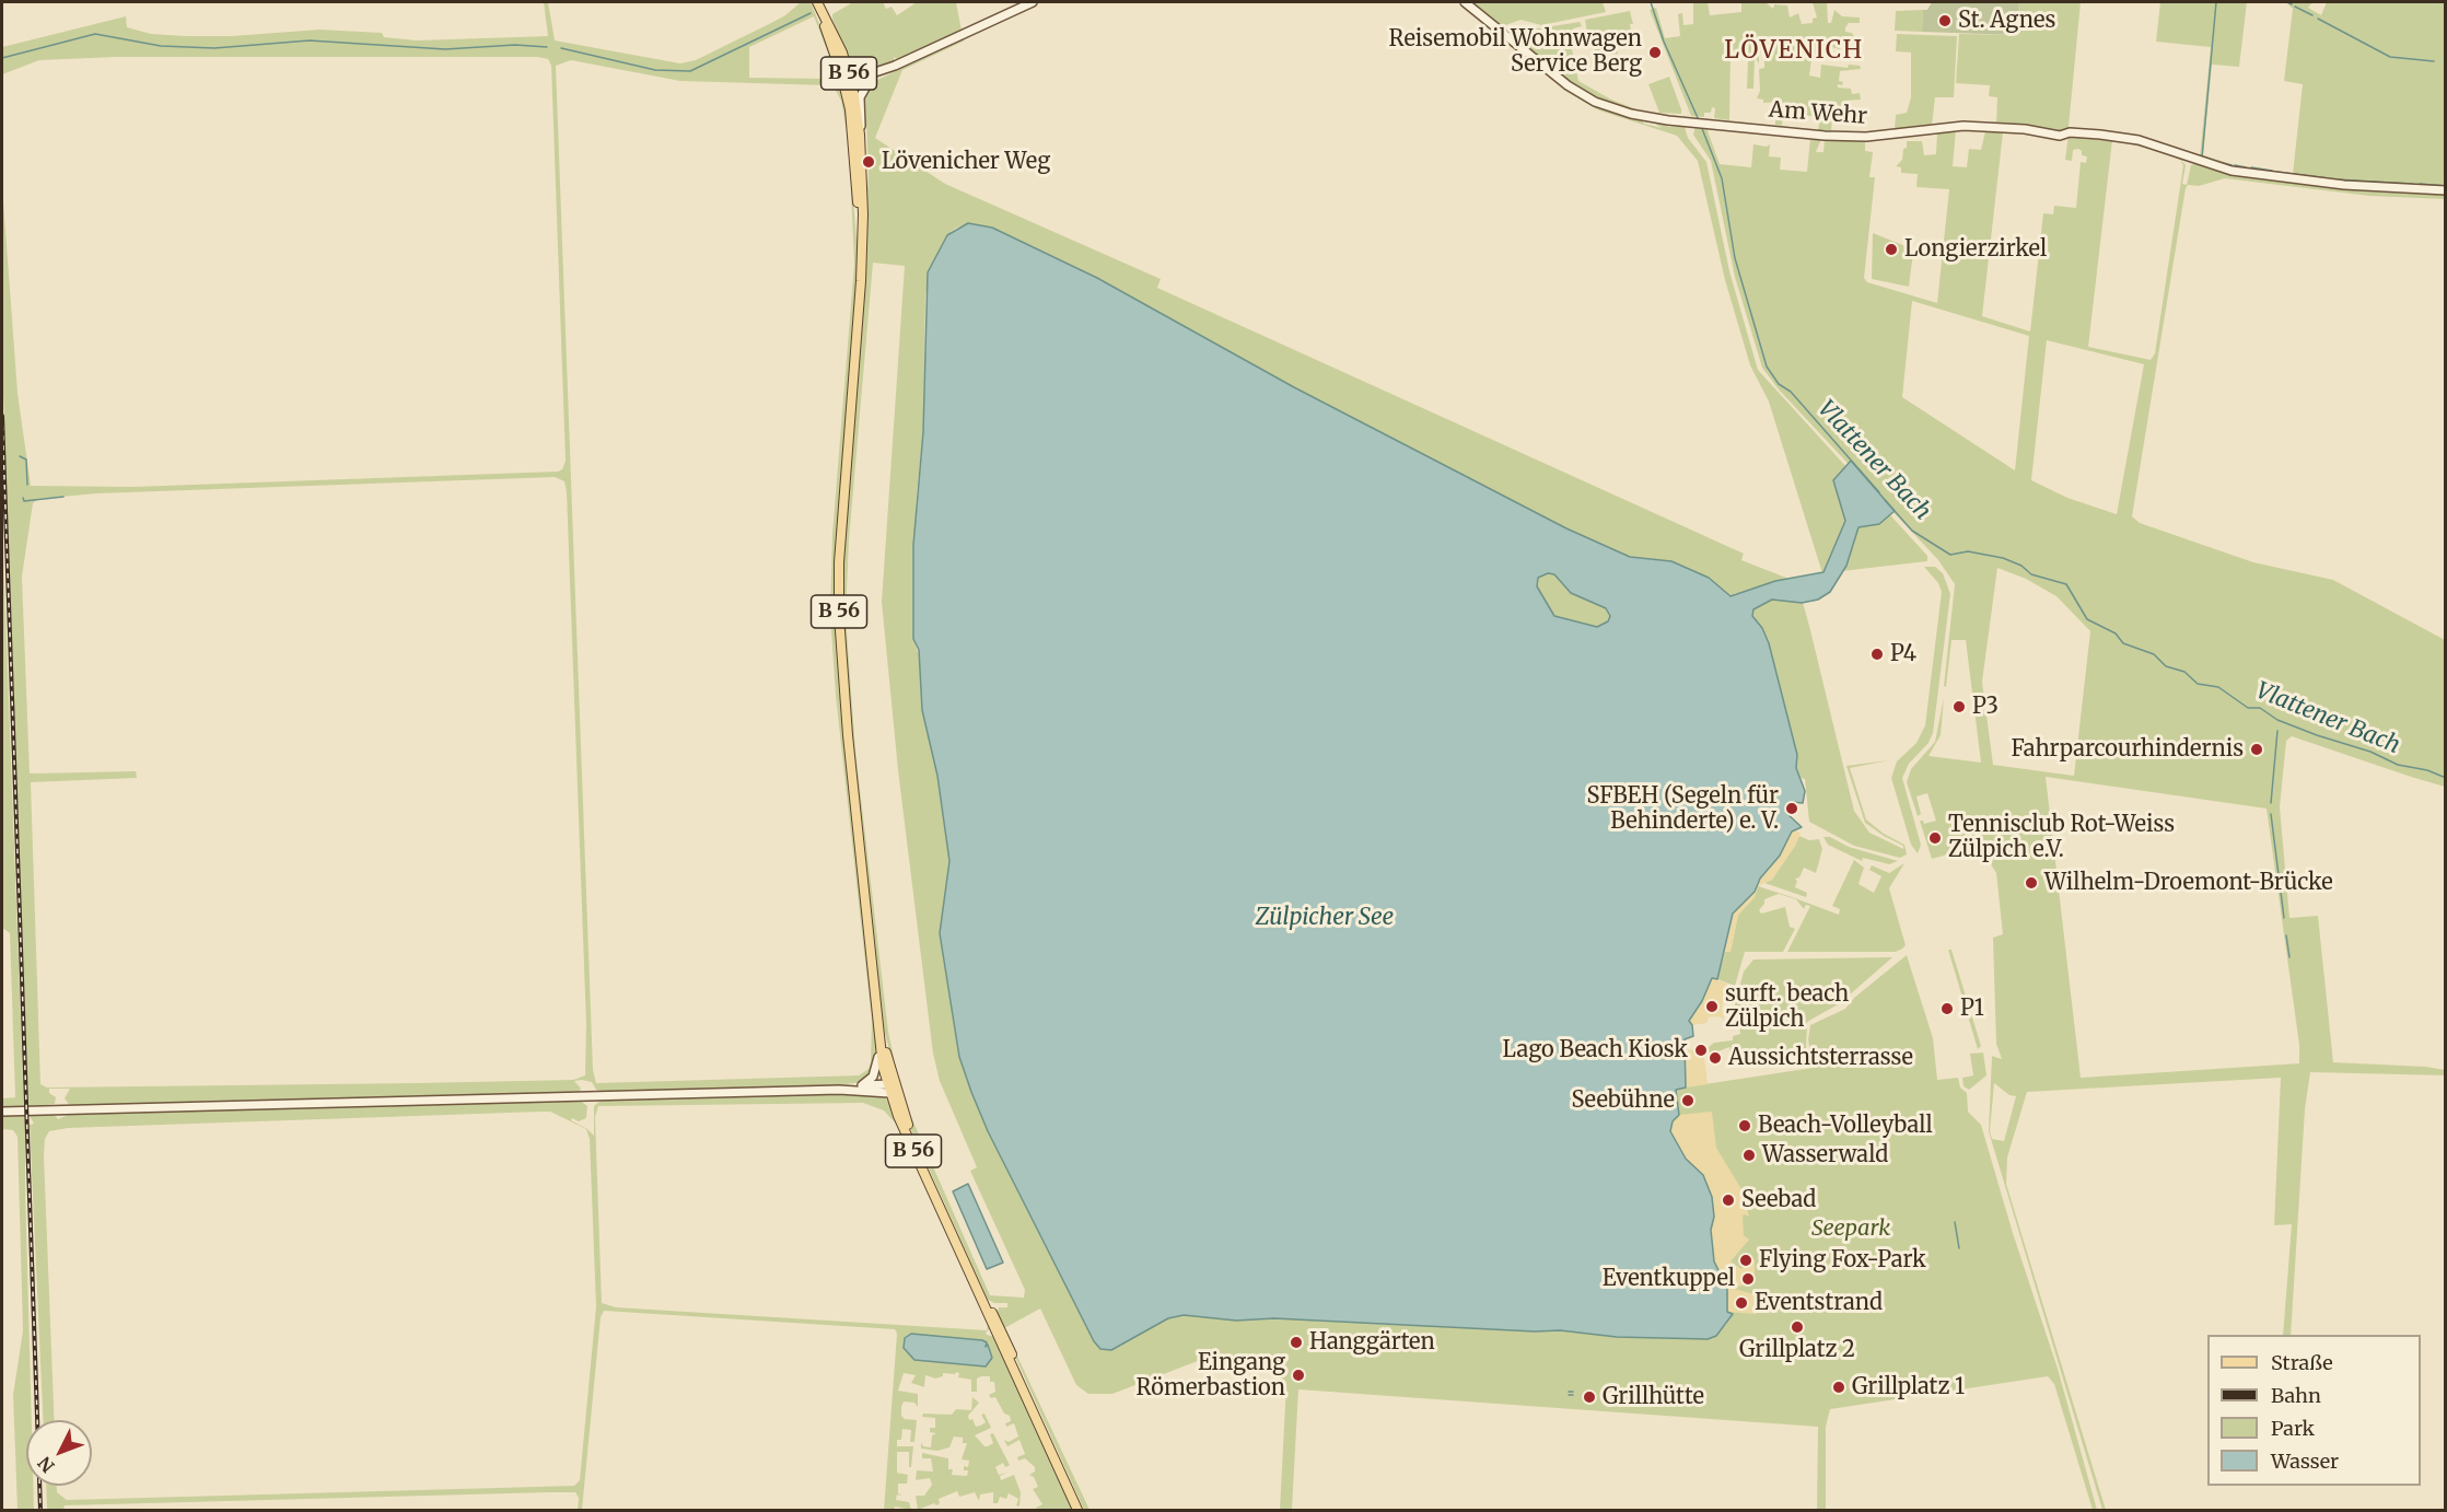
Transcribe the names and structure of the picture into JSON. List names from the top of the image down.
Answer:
{
  "streets": {
    "main road": ["B 56"],
    "street": ["Am Wehr"]
  },
  "districts": ["LÖVENICH"],
  "water": ["Vlattener Bach", "Zülpicher See"],
  "parks": ["Seepark"],
  "places": [
    "St. Agnes",
    "Reisemobil Wohnwagen Service Berg",
    "Lövenicher Weg",
    "Longierzirkel",
    "P4",
    "P3",
    "Fahrparcourhindernis",
    "SFBEH (Segeln für Behinderte) e. V.",
    "Tennisclub Rot-Weiss Zülpich e.V.",
    "Wilhelm-Droemont-Brücke",
    "surft. beach Zülpich",
    "P1",
    "Lago Beach Kiosk",
    "Aussichtsterrasse",
    "Seebühne",
    "Beach-Volleyball",
    "Wasserwald",
    "Seebad",
    "Flying Fox-Park",
    "Eventkuppel",
    "Eventstrand",
    "Grillplatz 2",
    "Hanggärten",
    "Eingang Römerbastion",
    "Grillplatz 1",
    "Grillhütte"
  ],
  "legend": [
    "Straße",
    "Bahn",
    "Park",
    "Wasser"
  ],
  "north": "bottom left"
}
